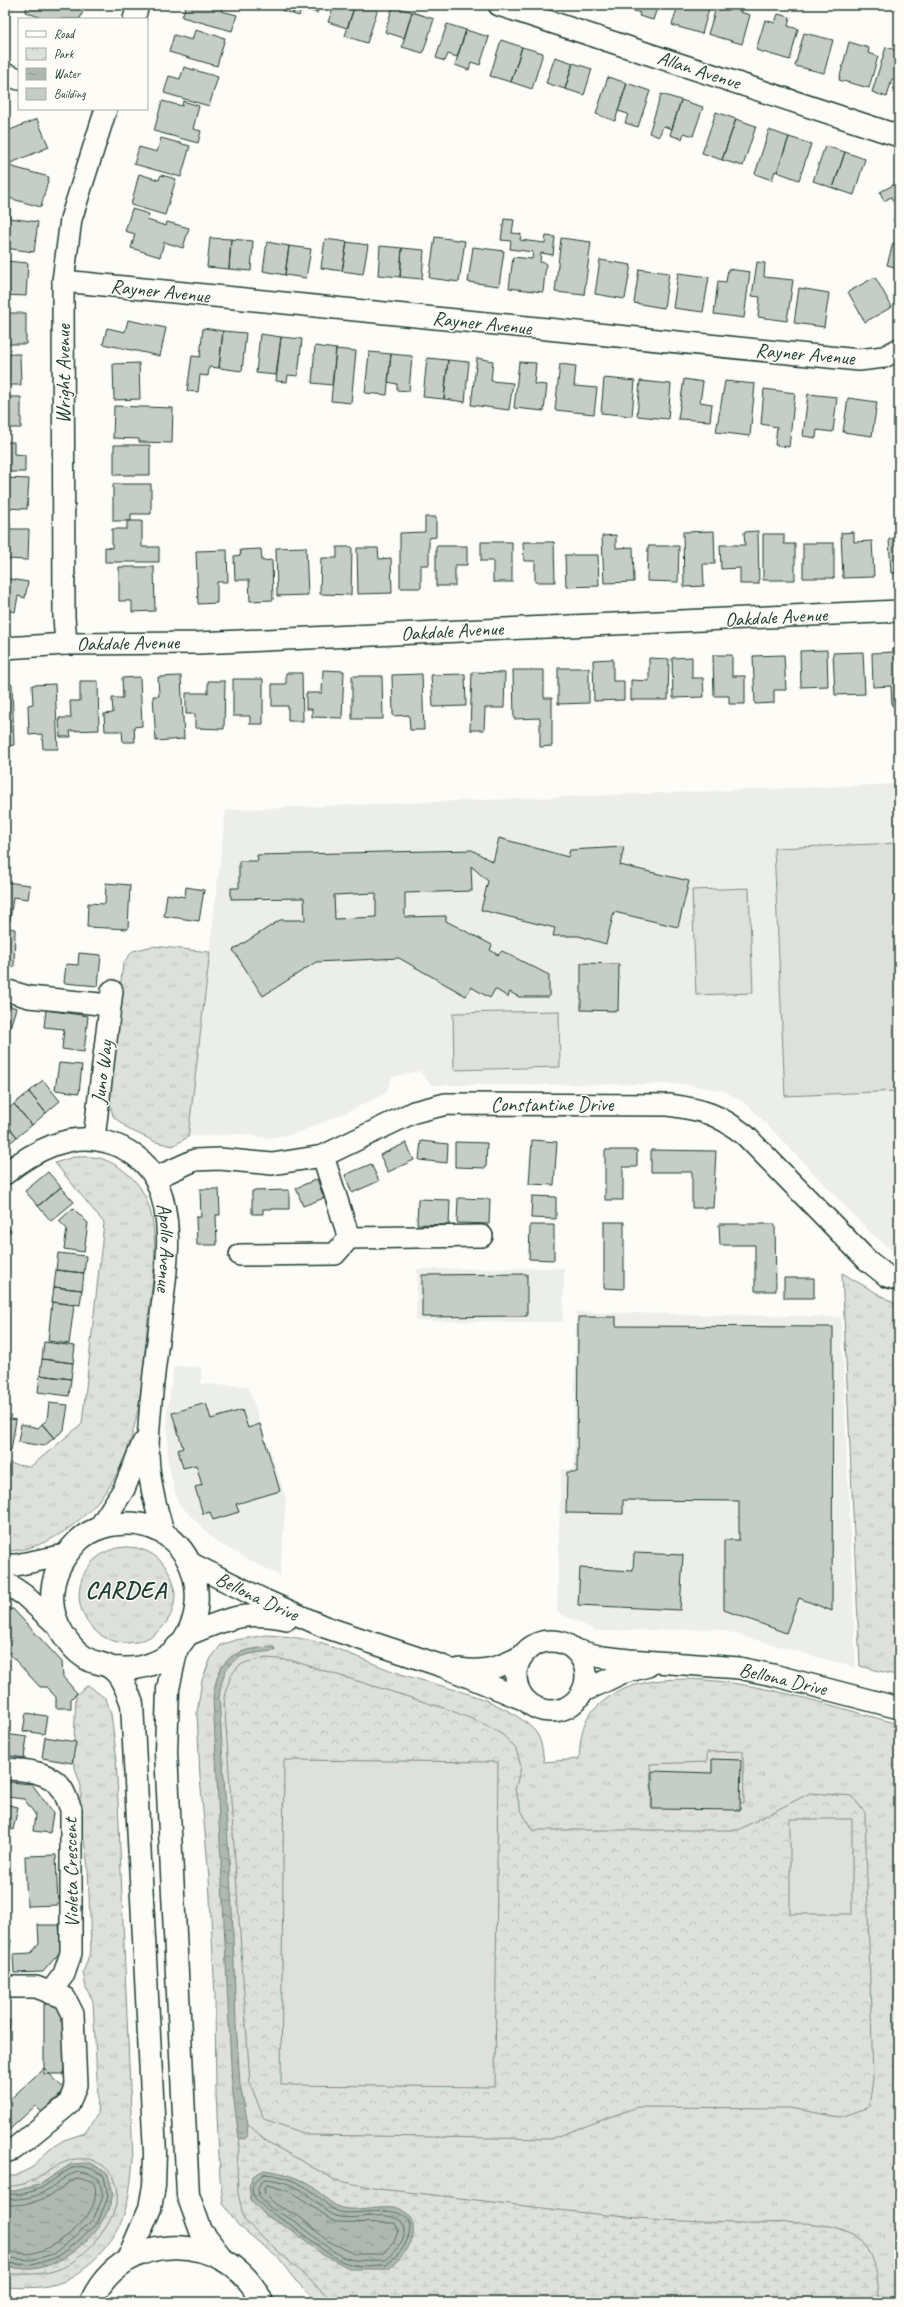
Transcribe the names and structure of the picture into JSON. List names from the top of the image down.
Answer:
{
  "streets": {
    "street": [
      "Allan Avenue",
      "Rayner Avenue",
      "Wright Avenue",
      "Oakdale Avenue",
      "Juno Way",
      "Constantine Drive",
      "Apollo Avenue",
      "Bellona Drive",
      "Violeta Crescent"
    ]
  },
  "crossings": [
    ["Rayner Avenue", "Wright Avenue"],
    ["Wright Avenue", "Oakdale Avenue"],
    ["Juno Way", "Apollo Avenue"],
    ["Constantine Drive", "Apollo Avenue"]
  ],
  "districts": ["CARDEA"],
  "legend": [
    "Road",
    "Park",
    "Water",
    "Building"
  ]
}
